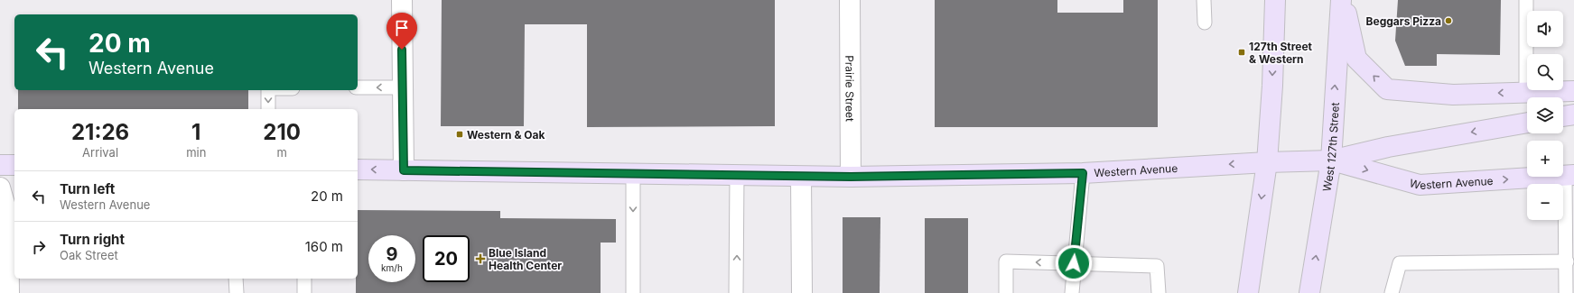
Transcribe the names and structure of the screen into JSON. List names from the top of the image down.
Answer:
{
  "streets": {
    "main road": ["West 127th Street", "Western Avenue"],
    "street": ["Prairie Street"]
  },
  "crossings": [
    ["Prairie Street", "Western Avenue"],
    ["West 127th Street", "Western Avenue"]
  ],
  "places": {
    "other": ["Beggars Pizza"],
    "transit": ["127th Street & Western", "Western & Oak"],
    "health": ["Blue Island Health Center"]
  },
  "page": {
    "map_buttons": ["+", "−"],
    "turn": ["20 m", "Western Avenue"],
    "eta": [
      "21:26",
      "Arrival",
      "1",
      "min",
      "210",
      "m"
    ],
    "list": [
      {
        "name": "Turn left",
        "note": "Western Avenue",
        "value": "20 m"
      },
      {
        "name": "Turn right",
        "note": "Oak Street",
        "value": "160 m"
      }
    ],
    "speed": "9 km/h",
    "limit": "20"
  }
}
